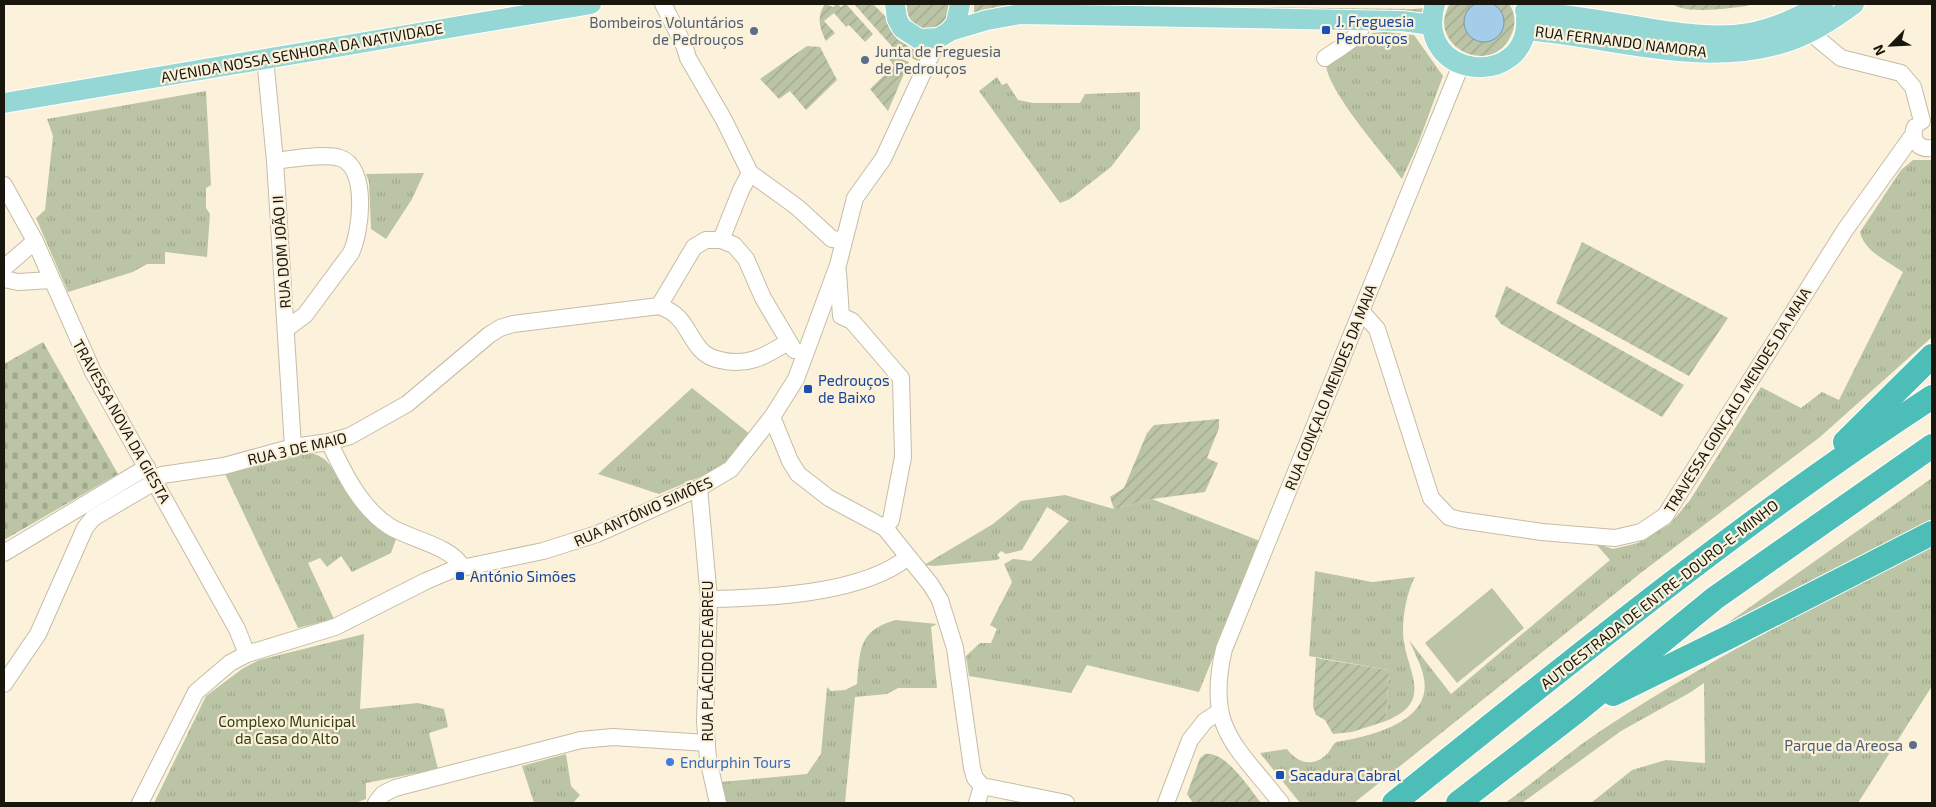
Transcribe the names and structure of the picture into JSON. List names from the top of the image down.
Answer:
{
  "streets": {
    "highway": ["AUTOESTRADA DE ENTRE-DOURO-E-MINHO"],
    "main road": ["RUA FERNANDO NAMORA", "AVENIDA NOSSA SENHORA DA NATIVIDADE"],
    "street": [
      "RUA DOM JOÃO II",
      "RUA GONÇALO MENDES DA MAIA",
      "TRAVESSA GONÇALO MENDES DA MAIA",
      "TRAVESSA NOVA DA GIESTA",
      "RUA 3 DE MAIO",
      "RUA ANTÓNIO SIMÕES",
      "RUA PLÁCIDO DE ABREU"
    ]
  },
  "crossings": [
    ["RUA FERNANDO NAMORA", "TRAVESSA GONÇALO MENDES DA MAIA"],
    ["AVENIDA NOSSA SENHORA DA NATIVIDADE", "RUA DOM JOÃO II"],
    ["RUA DOM JOÃO II", "RUA 3 DE MAIO"],
    ["RUA GONÇALO MENDES DA MAIA", "TRAVESSA GONÇALO MENDES DA MAIA"],
    ["TRAVESSA NOVA DA GIESTA", "RUA 3 DE MAIO"],
    ["TRAVESSA NOVA DA GIESTA", "RUA ANTÓNIO SIMÕES"],
    ["RUA ANTÓNIO SIMÕES", "RUA PLÁCIDO DE ABREU"]
  ],
  "parks": ["Complexo Municipal da Casa do Alto"],
  "places": {
    "transit": [
      "J. Freguesia Pedrouços",
      "Pedrouços de Baixo",
      "António Simões",
      "Sacadura Cabral"
    ],
    "other": [
      "Bombeiros Voluntários de Pedrouços",
      "Junta de Freguesia de Pedrouços",
      "Parque da Areosa",
      "Endurphin Tours"
    ]
  },
  "north": "bottom left"
}
